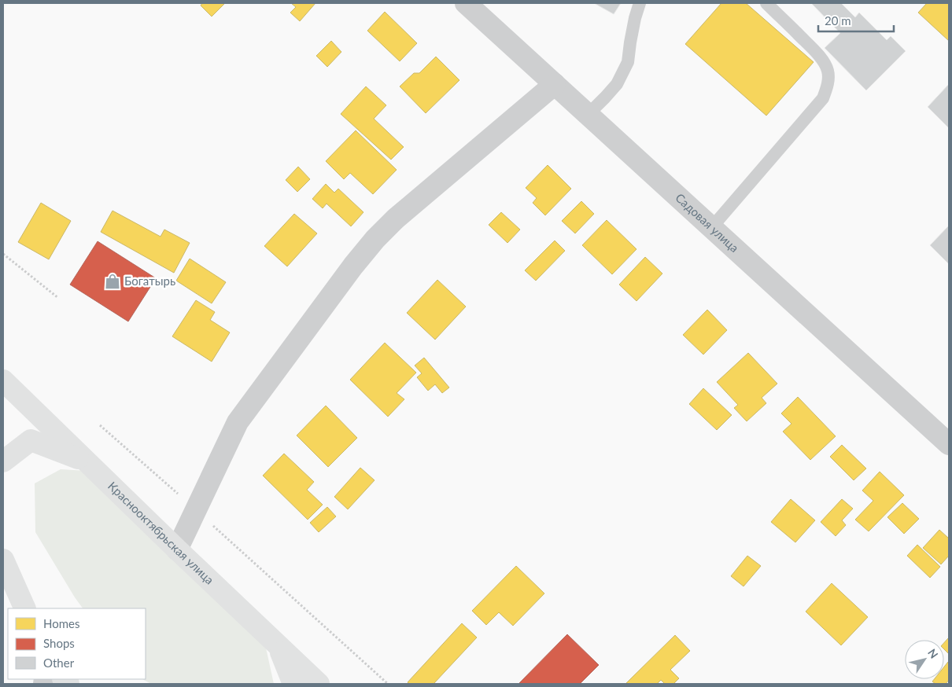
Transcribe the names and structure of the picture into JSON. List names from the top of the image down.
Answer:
{
  "streets": {
    "main road": ["Краснооктябрьская улица"],
    "street": ["Садовая улица"]
  },
  "places": {
    "shop": ["Богатырь"]
  },
  "legend": ["Homes", "Shops", "Other"],
  "scale_bar": "20 m",
  "north": "top right"
}
